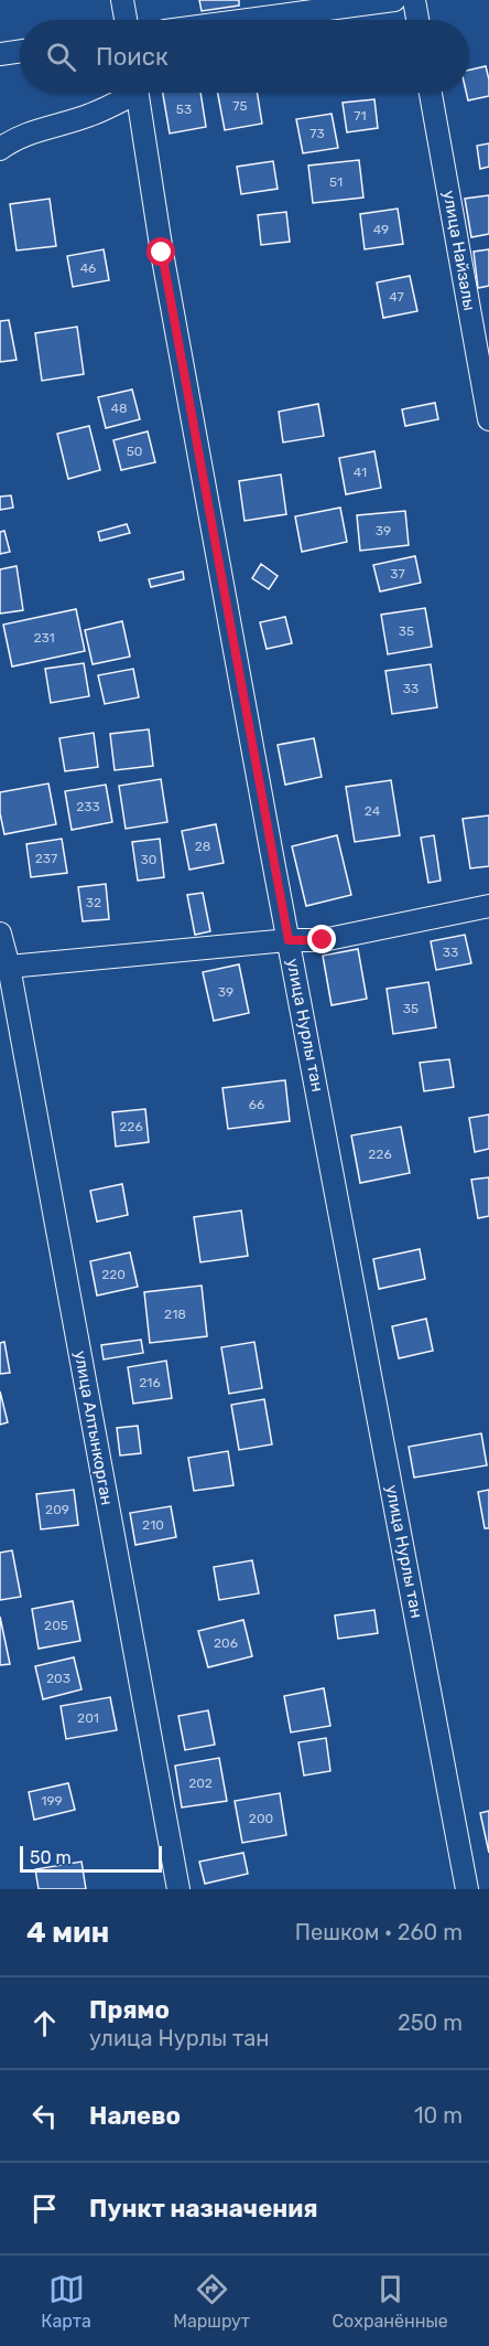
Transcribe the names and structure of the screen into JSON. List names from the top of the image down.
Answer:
{
  "streets": {
    "street": ["улица Найзалы", "улица Нурлы тан", "улица Алтынкорган"]
  },
  "house_numbers": [
    "75",
    "53",
    "71",
    "73",
    "51",
    "49",
    "46",
    "47",
    "48",
    "50",
    "41",
    "39",
    "37",
    "35",
    "231",
    "33",
    "233",
    "24",
    "28",
    "237",
    "30",
    "32",
    "33",
    "39",
    "35",
    "66",
    "226",
    "226",
    "220",
    "218",
    "216",
    "209",
    "210",
    "205",
    "206",
    "203",
    "201",
    "202",
    "199",
    "200"
  ],
  "scale_bar": "50 m",
  "page": {
    "search": "Поиск",
    "scale": "50 m",
    "heading": ["4 мин", "Пешком · 260 m"],
    "list": [
      ["Прямо", "улица Нурлы тан", "250 m"],
      ["Налево", "10 m"],
      "Пункт назначения"
    ],
    "nav": ["Карта", "Маршрут", "Сохранённые"]
  }
}
